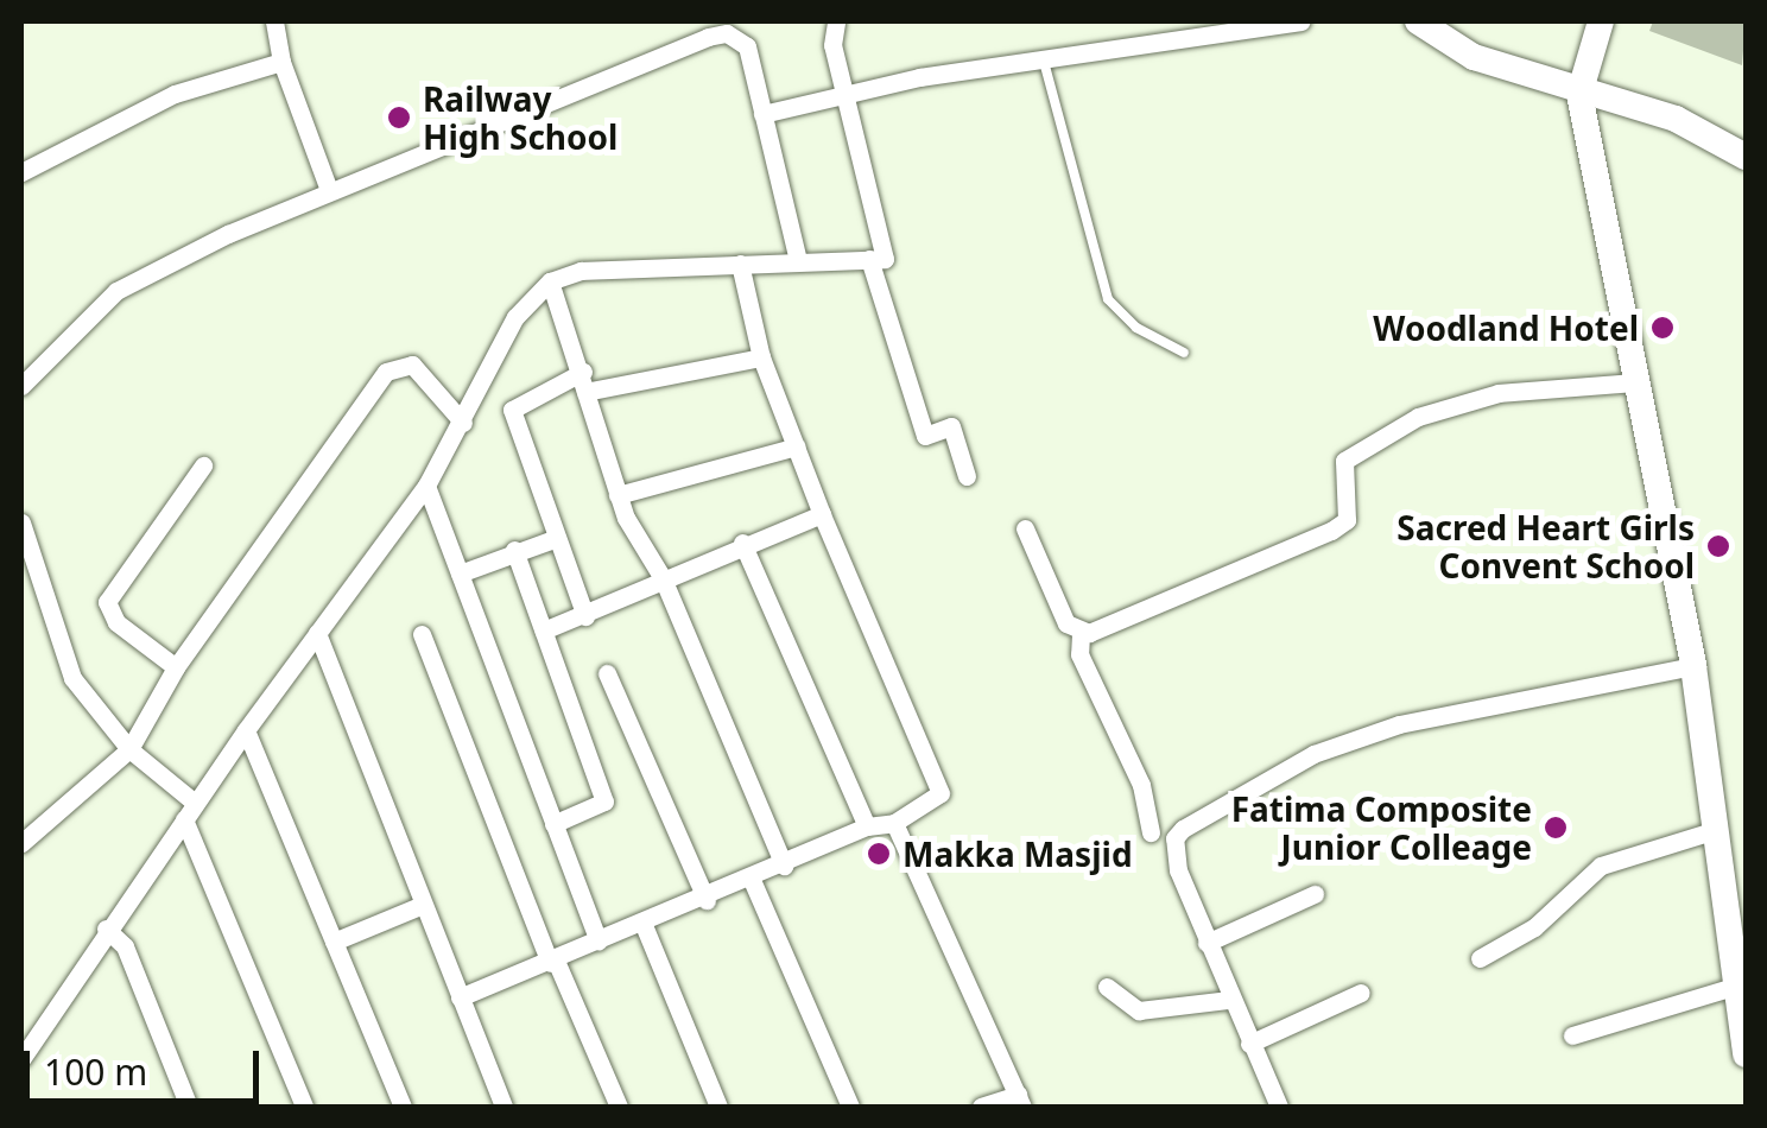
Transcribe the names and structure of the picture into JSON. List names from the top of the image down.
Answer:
{
  "places": [
    "Railway High School",
    "Woodland Hotel",
    "Sacred Heart Girls Convent School",
    "Fatima Composite Junior Colleage",
    "Makka Masjid"
  ],
  "scale_bar": "100 m"
}
